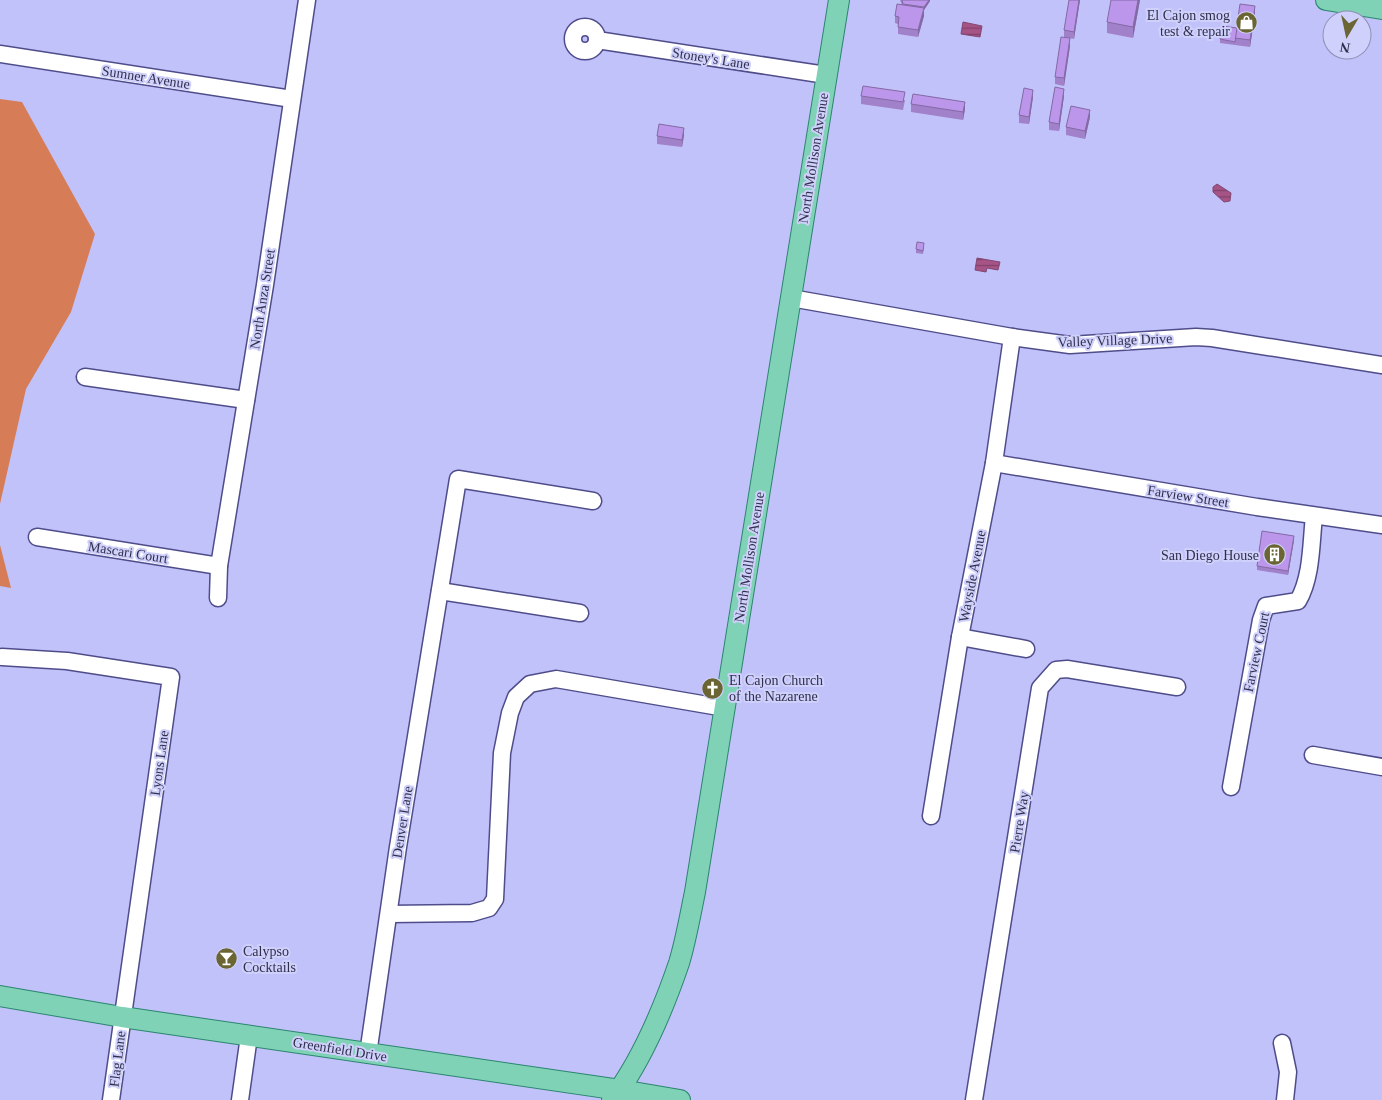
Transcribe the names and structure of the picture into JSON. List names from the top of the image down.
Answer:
{
  "streets": {
    "main road": ["North Mollison Avenue", "Greenfield Drive"],
    "street": [
      "Stoney's Lane",
      "Sumner Avenue",
      "North Anza Street",
      "Valley Village Drive",
      "Farview Street",
      "Mascari Court",
      "Wayside Avenue",
      "Farview Court",
      "Lyons Lane",
      "Denver Lane",
      "Pierre Way",
      "Flag Lane"
    ]
  },
  "crossings": [
    ["Stoney's Lane", "North Mollison Avenue"],
    ["Sumner Avenue", "North Anza Street"],
    ["North Mollison Avenue", "Valley Village Drive"],
    ["North Mollison Avenue", "Greenfield Drive"],
    ["North Anza Street", "Mascari Court"],
    ["Valley Village Drive", "Wayside Avenue"],
    ["Farview Street", "Wayside Avenue"],
    ["Farview Street", "Farview Court"],
    ["Lyons Lane", "Greenfield Drive"],
    ["Lyons Lane", "Flag Lane"],
    ["Denver Lane", "Greenfield Drive"],
    ["Greenfield Drive", "Flag Lane"]
  ],
  "places": {
    "shop": ["El Cajon smog test & repair"],
    "building": ["San Diego House"],
    "church": ["El Cajon Church of the Nazarene"],
    "bar": ["Calypso Cocktails"]
  },
  "north": "bottom"
}
